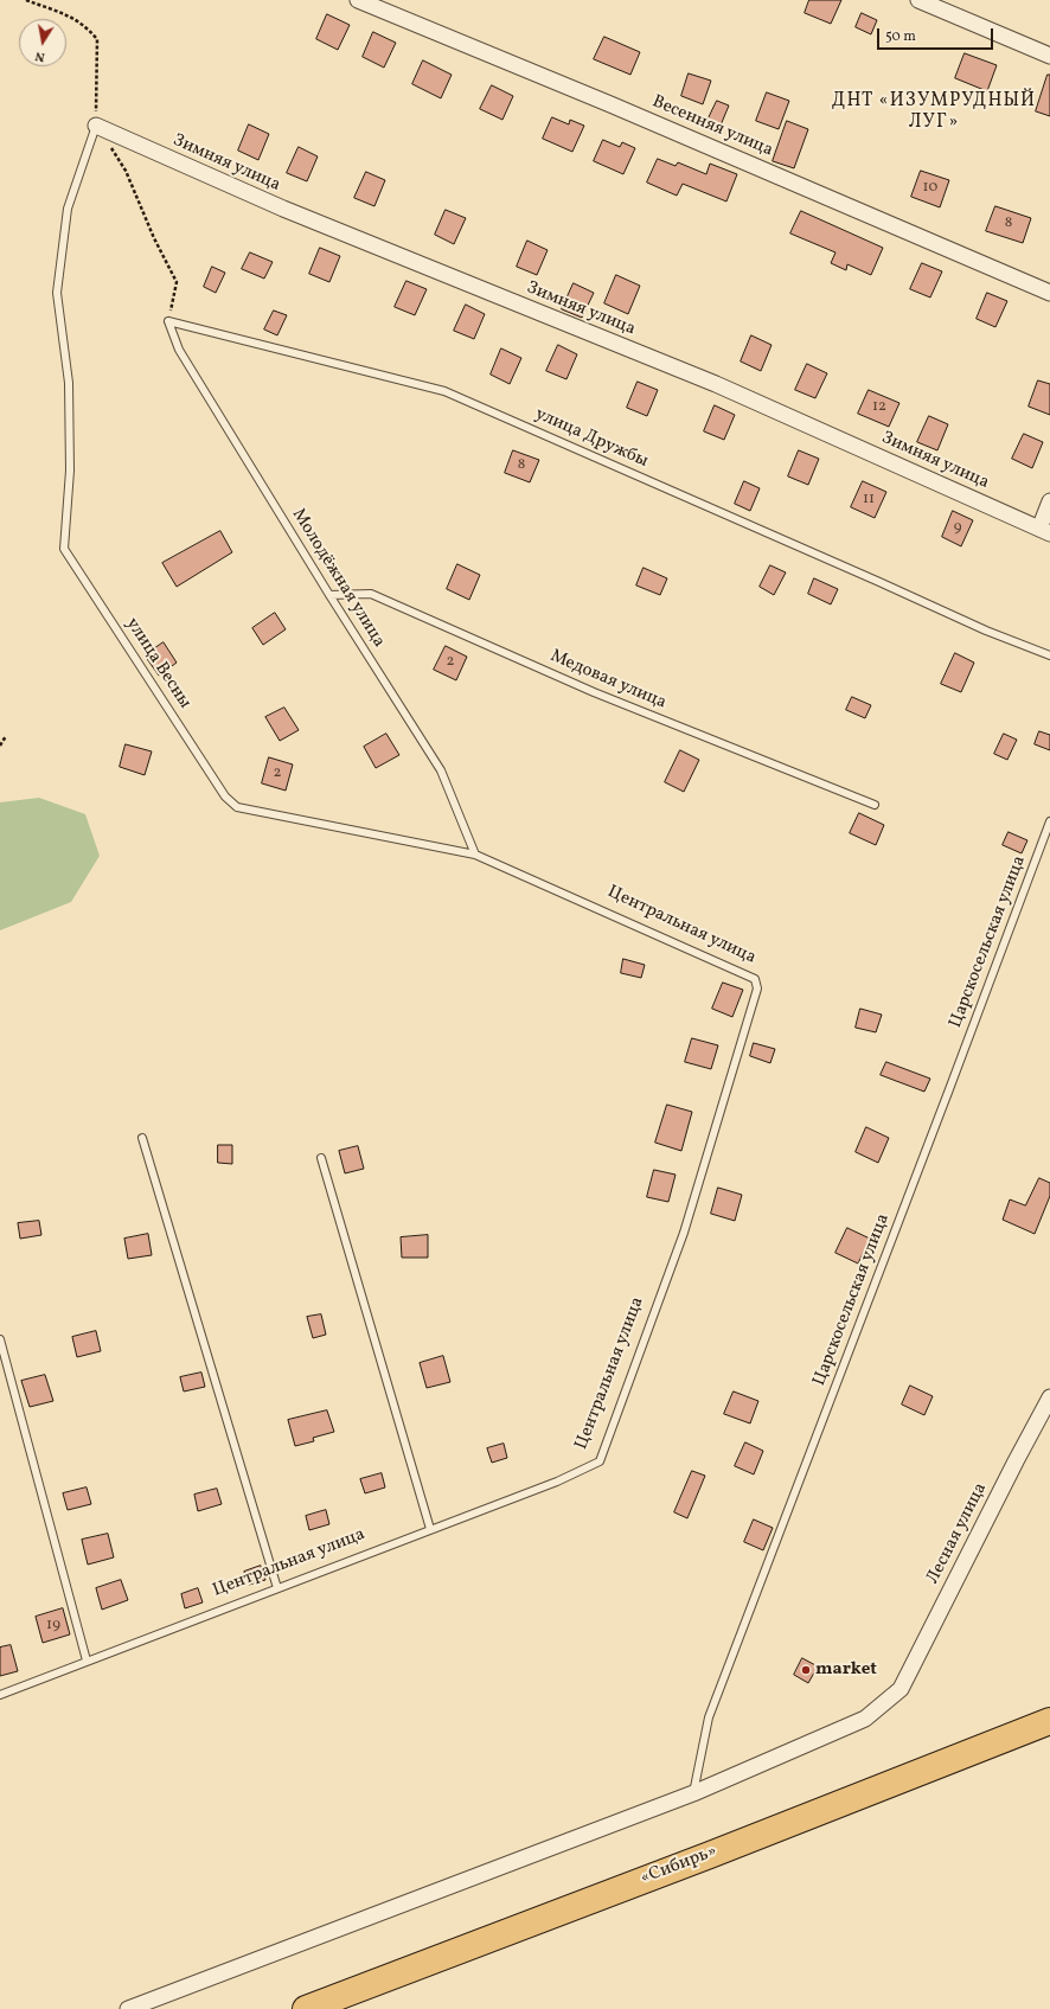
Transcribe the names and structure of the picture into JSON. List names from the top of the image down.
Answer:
{
  "streets": {
    "highway": ["«Сибирь»"],
    "street": ["Весенняя улица", "Зимняя улица", "Лесная улица"],
    "lane": [
      "улица Дружбы",
      "Молодёжная улица",
      "улица Весны",
      "Медовая улица",
      "Центральная улица",
      "Царскосельская улица"
    ]
  },
  "crossings": [
    ["Зимняя улица", "улица Весны"],
    ["улица Дружбы", "Молодёжная улица"],
    ["Молодёжная улица", "Медовая улица"],
    ["Молодёжная улица", "Центральная улица"],
    ["улица Весны", "Центральная улица"],
    ["Царскосельская улица", "Лесная улица"]
  ],
  "districts": ["ДНТ «ИЗУМРУДНЫЙ ЛУГ»"],
  "places": ["market"],
  "house_numbers": [
    "10",
    "8",
    "12",
    "8",
    "11",
    "9",
    "2",
    "2",
    "19"
  ],
  "scale_bar": "50 m",
  "north": "bottom"
}
